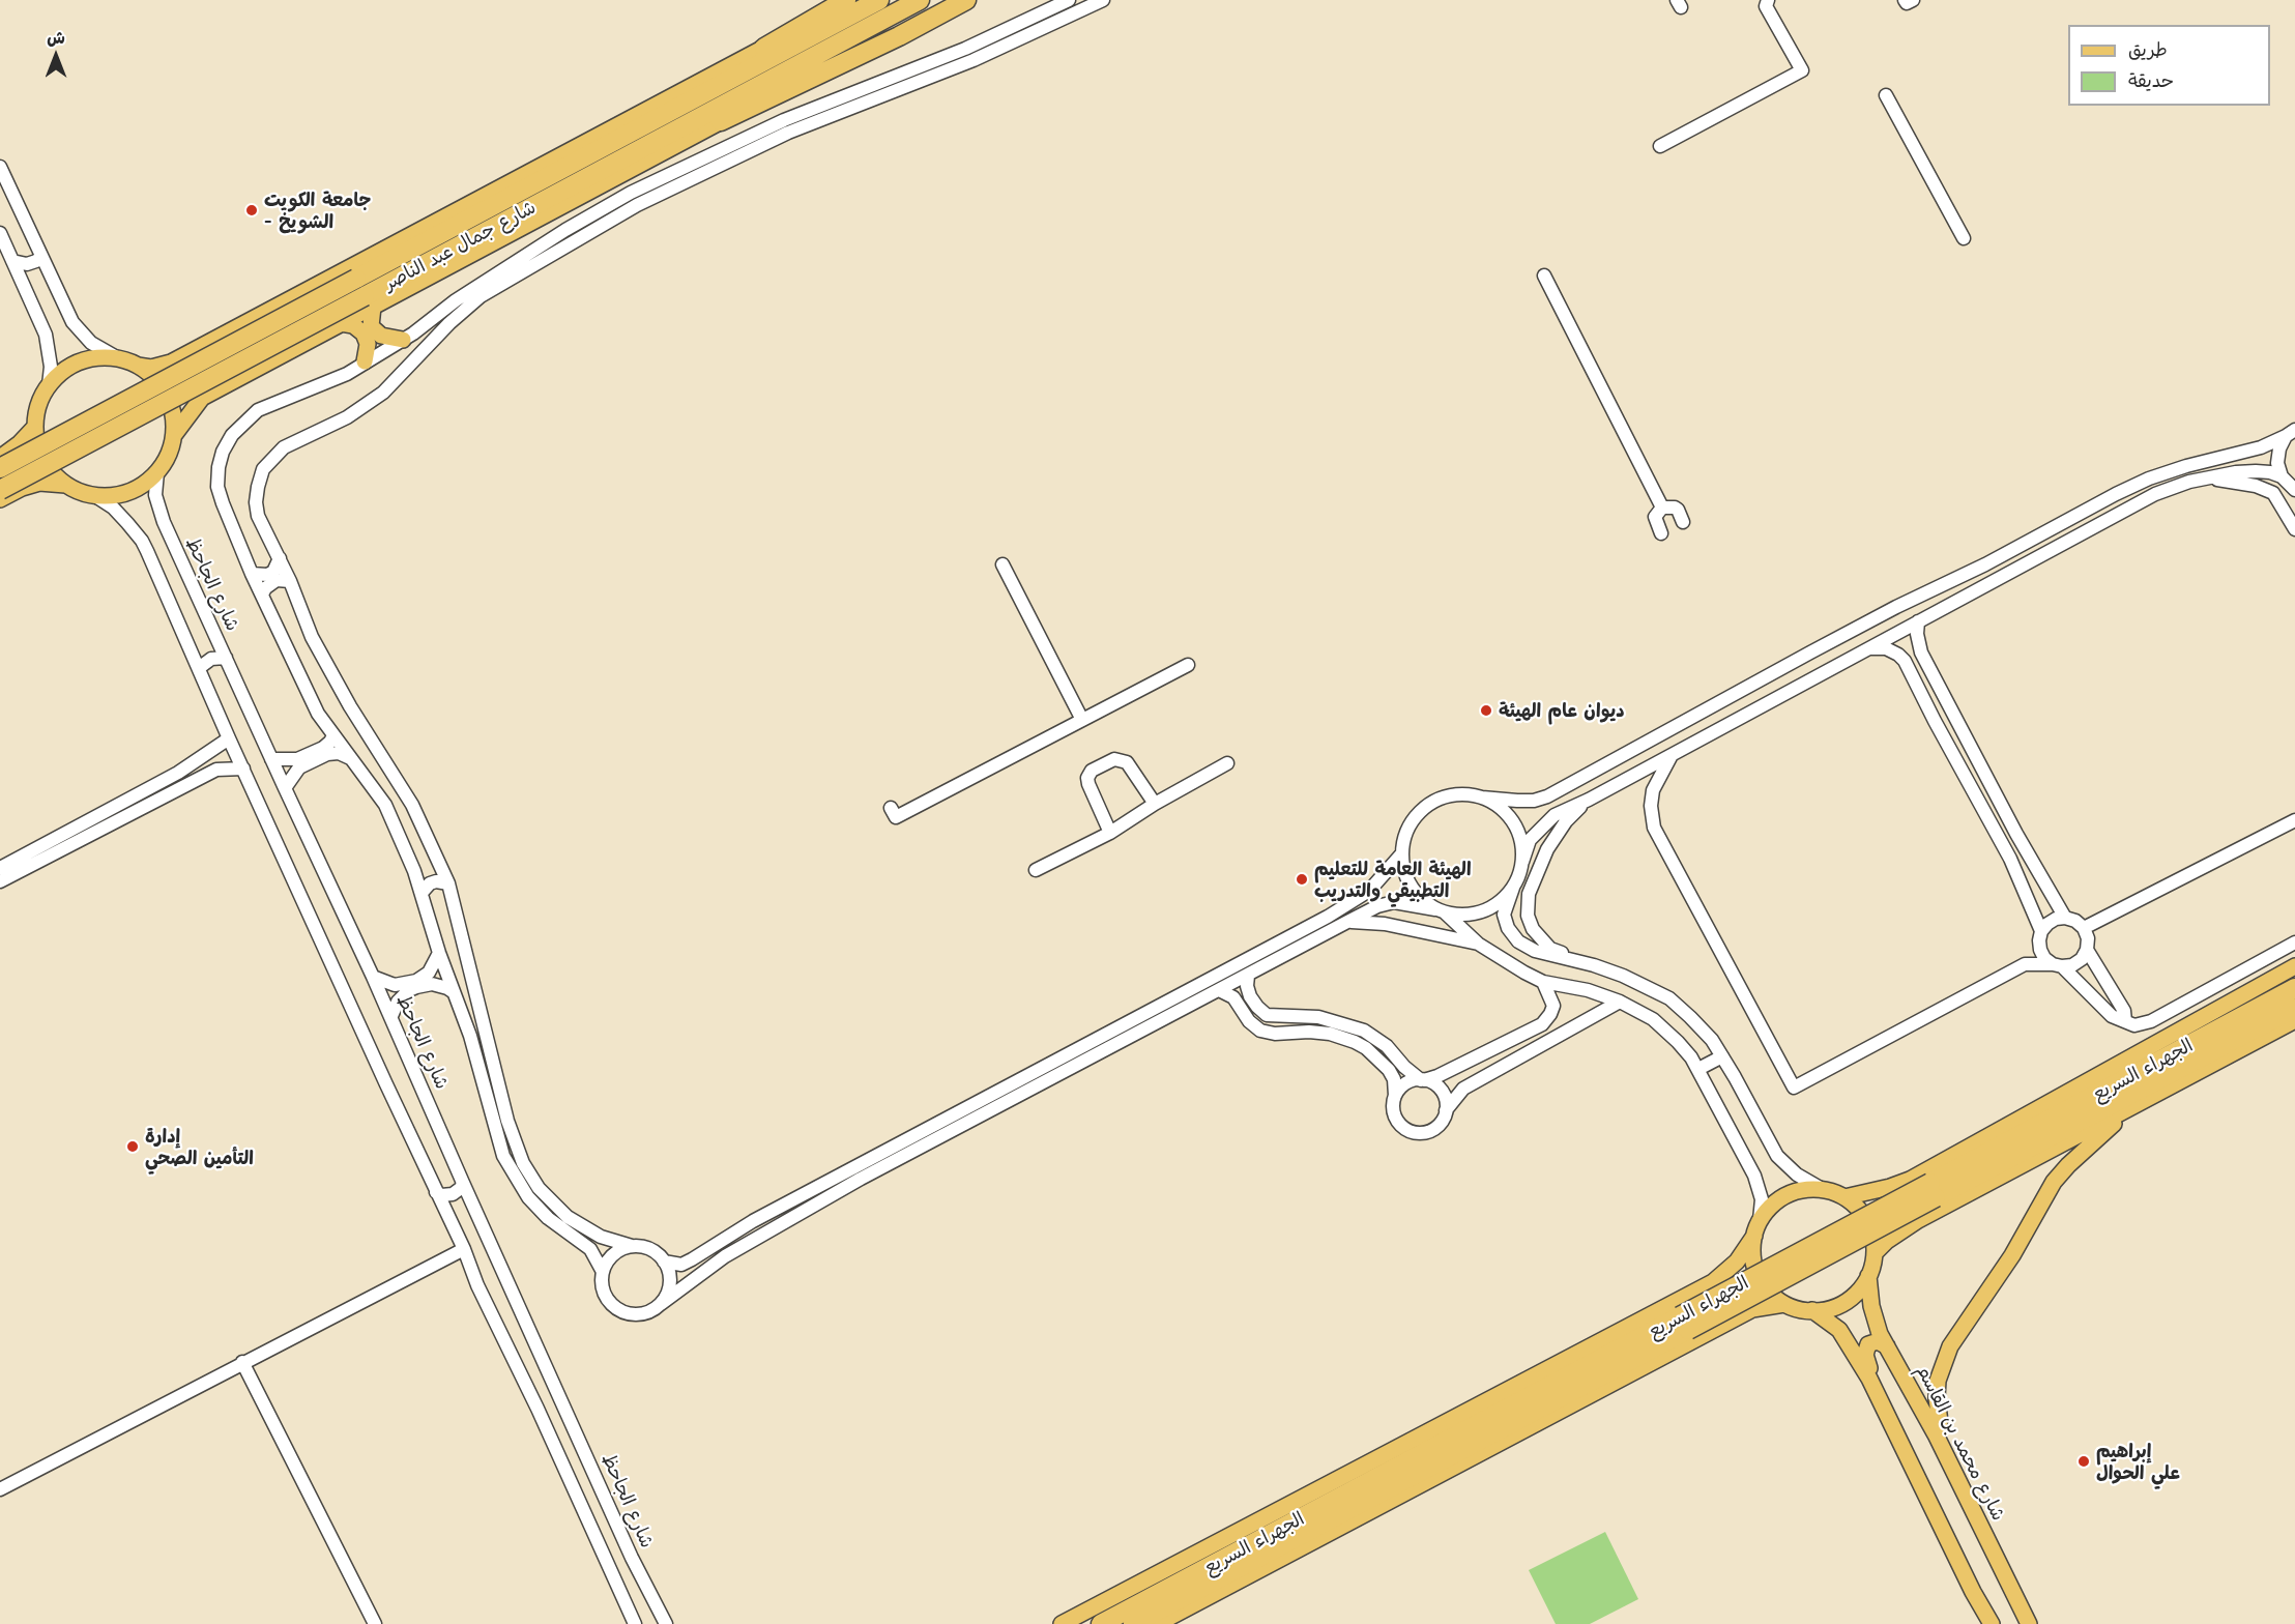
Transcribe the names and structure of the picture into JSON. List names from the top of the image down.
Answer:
{
  "streets": {
    "highway": ["شارع جمال عبد الناصر", "الجهراء السريع"],
    "main road": ["شارع محمد بن القاسم"],
    "street": ["شارع الجاحظ"]
  },
  "crossings": [
    ["الجهراء السريع", "شارع محمد بن القاسم"]
  ],
  "places": [
    "جامعة الكويت - الشويخ",
    "ديوان عام الهيئة",
    "الهيئة العامة للتعليم التطبيقي والتدريب",
    "إدارة التأمين الصحي",
    "إبراهيم علي الحوال"
  ],
  "legend": ["طريق", "حديقة"],
  "north": "top"
}
